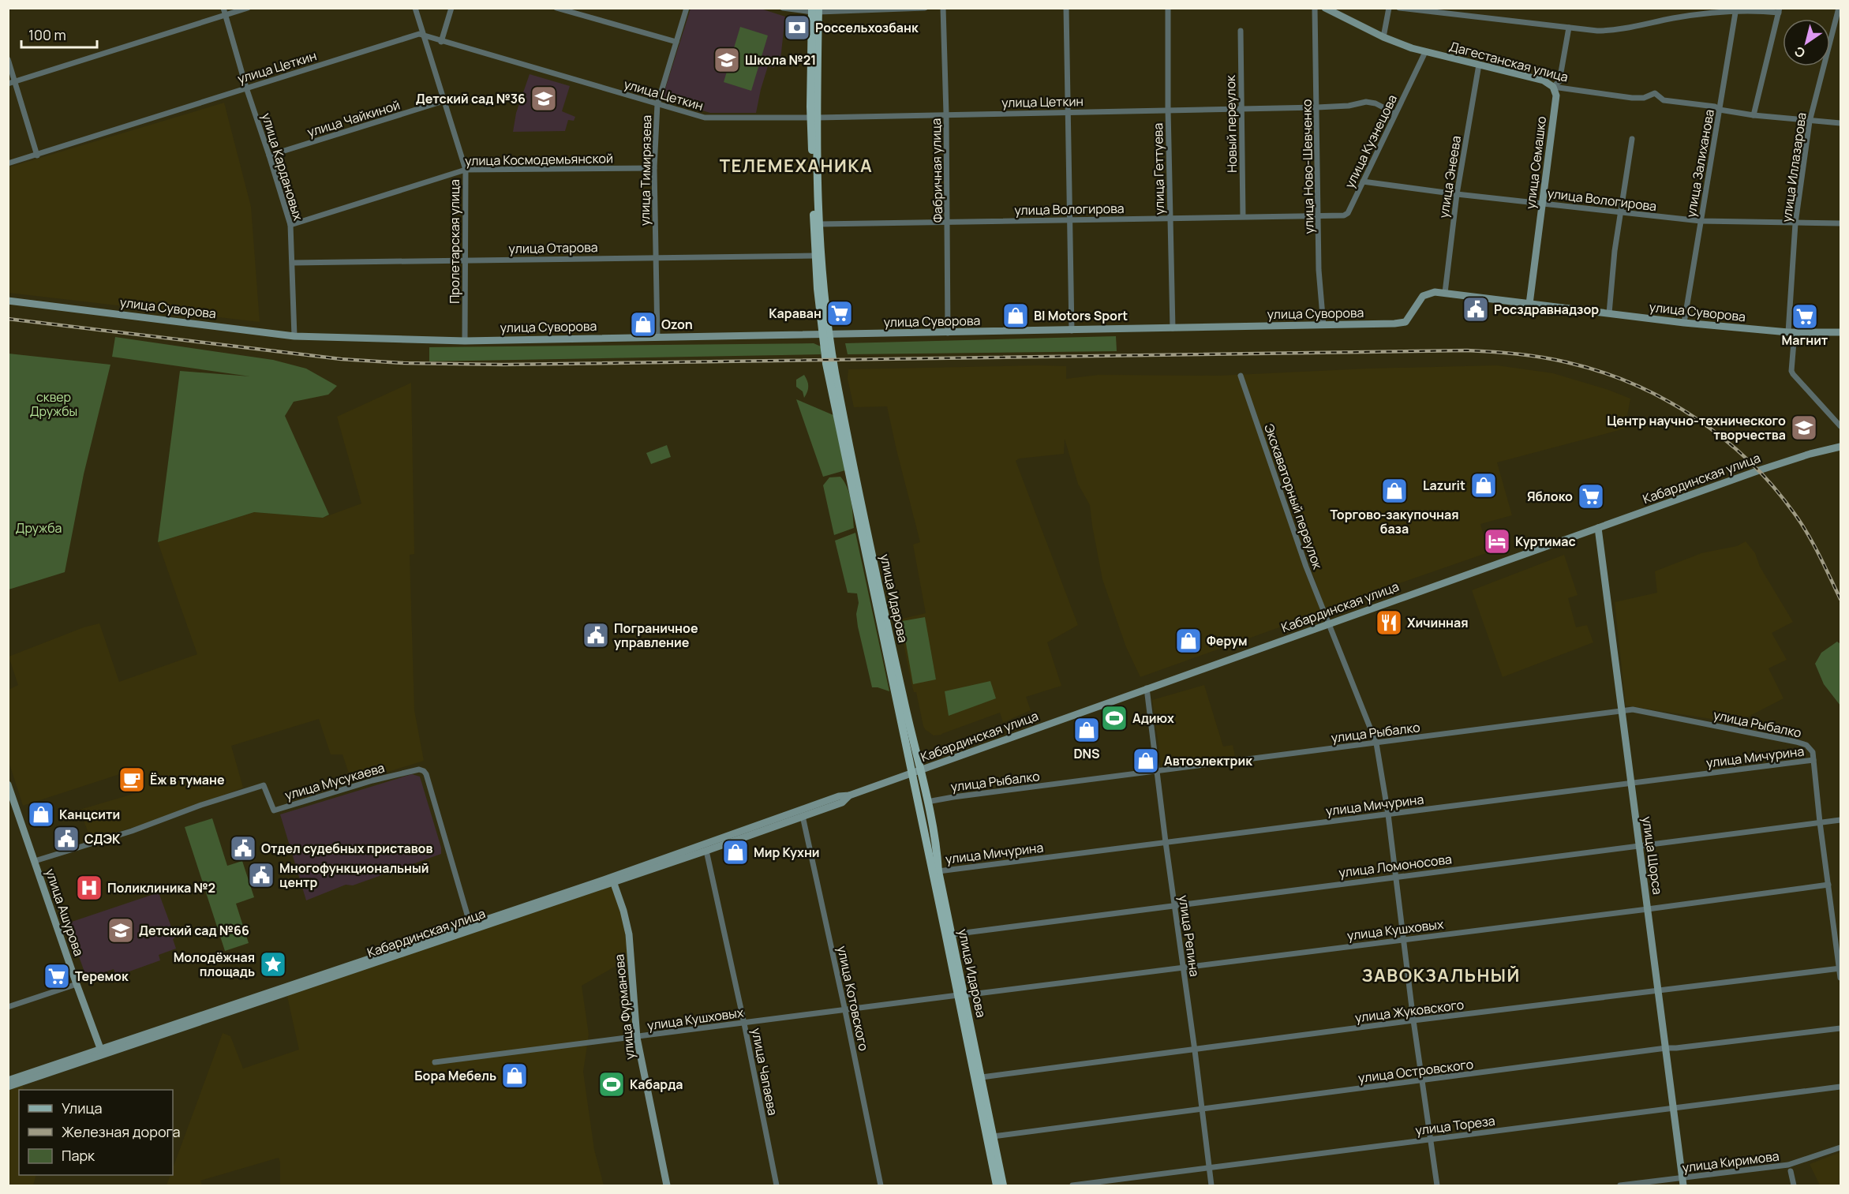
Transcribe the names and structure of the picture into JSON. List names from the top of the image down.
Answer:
{
  "streets": {
    "main road": [
      "Дагестанская улица",
      "улица Семашко",
      "улица Суворова",
      "Кабардинская улица",
      "улица Идарова",
      "улица Щорса",
      "улица Ашурова",
      "улица Фурманова"
    ],
    "street": [
      "улица Цеткин",
      "улица Чайкиной",
      "Новый переулок",
      "улица Кузнецова",
      "улица Космодемьянской",
      "улица Залиханова",
      "улица Кардановых",
      "улица Ново-Шевченко",
      "улица Иллазарова",
      "улица Геттуева",
      "улица Тимирязева",
      "Фабричная улица",
      "улица Энеева",
      "улица Вологирова",
      "Пролетарская улица",
      "улица Отарова",
      "Экскаваторный переулок",
      "улица Рыбалко",
      "улица Мичурина",
      "улица Мусукаева",
      "улица Ломоносова",
      "улица Кушховых",
      "улица Репина",
      "улица Котовского",
      "улица Жуковского",
      "улица Островского",
      "улица Чапаева",
      "улица Тореза",
      "улица Киримова"
    ]
  },
  "crossings": [
    ["Дагестанская улица", "улица Кузнецова"],
    ["Дагестанская улица", "улица Семашко"],
    ["Дагестанская улица", "улица Залиханова"],
    ["Дагестанская улица", "улица Энеева"],
    ["улица Цеткин", "Новый переулок"],
    ["улица Цеткин", "улица Кузнецова"],
    ["улица Цеткин", "улица Кардановых"],
    ["улица Цеткин", "улица Ново-Шевченко"],
    ["улица Цеткин", "улица Геттуева"],
    ["улица Цеткин", "улица Тимирязева"],
    ["улица Цеткин", "Фабричная улица"],
    ["улица Цеткин", "Пролетарская улица"],
    ["улица Цеткин", "улица Идарова"],
    ["улица Чайкиной", "улица Кардановых"],
    ["улица Чайкиной", "Пролетарская улица"],
    ["Новый переулок", "улица Вологирова"],
    ["улица Кузнецова", "улица Ново-Шевченко"],
    ["улица Кузнецова", "улица Вологирова"],
    ["улица Космодемьянской", "улица Кардановых"],
    ["улица Космодемьянской", "улица Тимирязева"],
    ["улица Космодемьянской", "Пролетарская улица"],
    ["улица Семашко", "улица Вологирова"],
    ["улица Семашко", "улица Суворова"],
    ["улица Залиханова", "улица Вологирова"],
    ["улица Залиханова", "улица Суворова"],
    ["улица Кардановых", "улица Отарова"],
    ["улица Кардановых", "улица Суворова"],
    ["улица Ново-Шевченко", "улица Вологирова"],
    ["улица Ново-Шевченко", "улица Суворова"],
    ["улица Иллазарова", "улица Вологирова"],
    ["улица Иллазарова", "улица Суворова"],
    ["улица Геттуева", "улица Вологирова"],
    ["улица Геттуева", "улица Суворова"],
    ["улица Тимирязева", "улица Отарова"],
    ["улица Тимирязева", "улица Суворова"],
    ["Фабричная улица", "улица Вологирова"],
    ["Фабричная улица", "улица Суворова"],
    ["улица Энеева", "улица Вологирова"],
    ["улица Энеева", "улица Суворова"],
    ["улица Вологирова", "улица Идарова"],
    ["Пролетарская улица", "улица Отарова"],
    ["Пролетарская улица", "улица Суворова"],
    ["улица Отарова", "улица Идарова"],
    ["улица Суворова", "улица Идарова"],
    ["Кабардинская улица", "Экскаваторный переулок"],
    ["Кабардинская улица", "улица Идарова"],
    ["Кабардинская улица", "улица Мусукаева"],
    ["Кабардинская улица", "улица Щорса"],
    ["Кабардинская улица", "улица Ашурова"],
    ["Кабардинская улица", "улица Репина"],
    ["Кабардинская улица", "улица Котовского"],
    ["Кабардинская улица", "улица Фурманова"],
    ["Кабардинская улица", "улица Чапаева"],
    ["Экскаваторный переулок", "улица Рыбалко"],
    ["Экскаваторный переулок", "улица Мичурина"],
    ["Экскаваторный переулок", "улица Ломоносова"],
    ["Экскаваторный переулок", "улица Кушховых"],
    ["Экскаваторный переулок", "улица Жуковского"],
    ["Экскаваторный переулок", "улица Островского"],
    ["Экскаваторный переулок", "улица Тореза"],
    ["улица Идарова", "улица Рыбалко"],
    ["улица Идарова", "улица Мичурина"],
    ["улица Идарова", "улица Ломоносова"],
    ["улица Идарова", "улица Кушховых"],
    ["улица Идарова", "улица Жуковского"],
    ["улица Идарова", "улица Островского"],
    ["улица Рыбалко", "улица Мичурина"],
    ["улица Рыбалко", "улица Щорса"],
    ["улица Рыбалко", "улица Репина"],
    ["улица Мичурина", "улица Щорса"],
    ["улица Мичурина", "улица Репина"],
    ["улица Мусукаева", "улица Ашурова"],
    ["улица Щорса", "улица Ломоносова"],
    ["улица Щорса", "улица Кушховых"],
    ["улица Щорса", "улица Жуковского"],
    ["улица Щорса", "улица Островского"],
    ["улица Щорса", "улица Тореза"],
    ["улица Щорса", "улица Киримова"],
    ["улица Ломоносова", "улица Репина"],
    ["улица Кушховых", "улица Репина"],
    ["улица Кушховых", "улица Котовского"],
    ["улица Кушховых", "улица Фурманова"],
    ["улица Кушховых", "улица Чапаева"],
    ["улица Репина", "улица Жуковского"],
    ["улица Репина", "улица Островского"],
    ["улица Репина", "улица Тореза"]
  ],
  "districts": ["ТЕЛЕМЕХАНИКА", "ЗАВОКЗАЛЬНЫЙ"],
  "parks": ["сквер Дружбы", "Дружба"],
  "places": {
    "bank": ["Россельхозбанк"],
    "school or university": [
      "Школа №21",
      "Детский сад №36",
      "Центр научно-технического творчества",
      "Детский сад №66"
    ],
    "public building": [
      "Росздравнадзор",
      "Пограничное управление",
      "СДЭК",
      "Отдел судебных приставов",
      "Многофункциональный центр"
    ],
    "supermarket": [
      "Караван",
      "Магнит",
      "Яблоко",
      "Теремок"
    ],
    "shop": [
      "BI Motors Sport",
      "Ozon",
      "Lazurit",
      "Торгово-закупочная база",
      "Ферум",
      "DNS",
      "Автоэлектрик",
      "Канцсити",
      "Мир Кухни",
      "Бора Мебель"
    ],
    "hotel": ["Куртимас"],
    "restaurant": ["Хичинная"],
    "sports": ["Адиюх", "Кабарда"],
    "cafe": ["Ёж в тумане"],
    "hospital": ["Поликлиника №2"],
    "place": ["Молодёжная площадь"]
  },
  "legend": ["Улица", "Железная дорога", "Парк"],
  "scale_bar": "100 m",
  "north": "bottom left"
}
